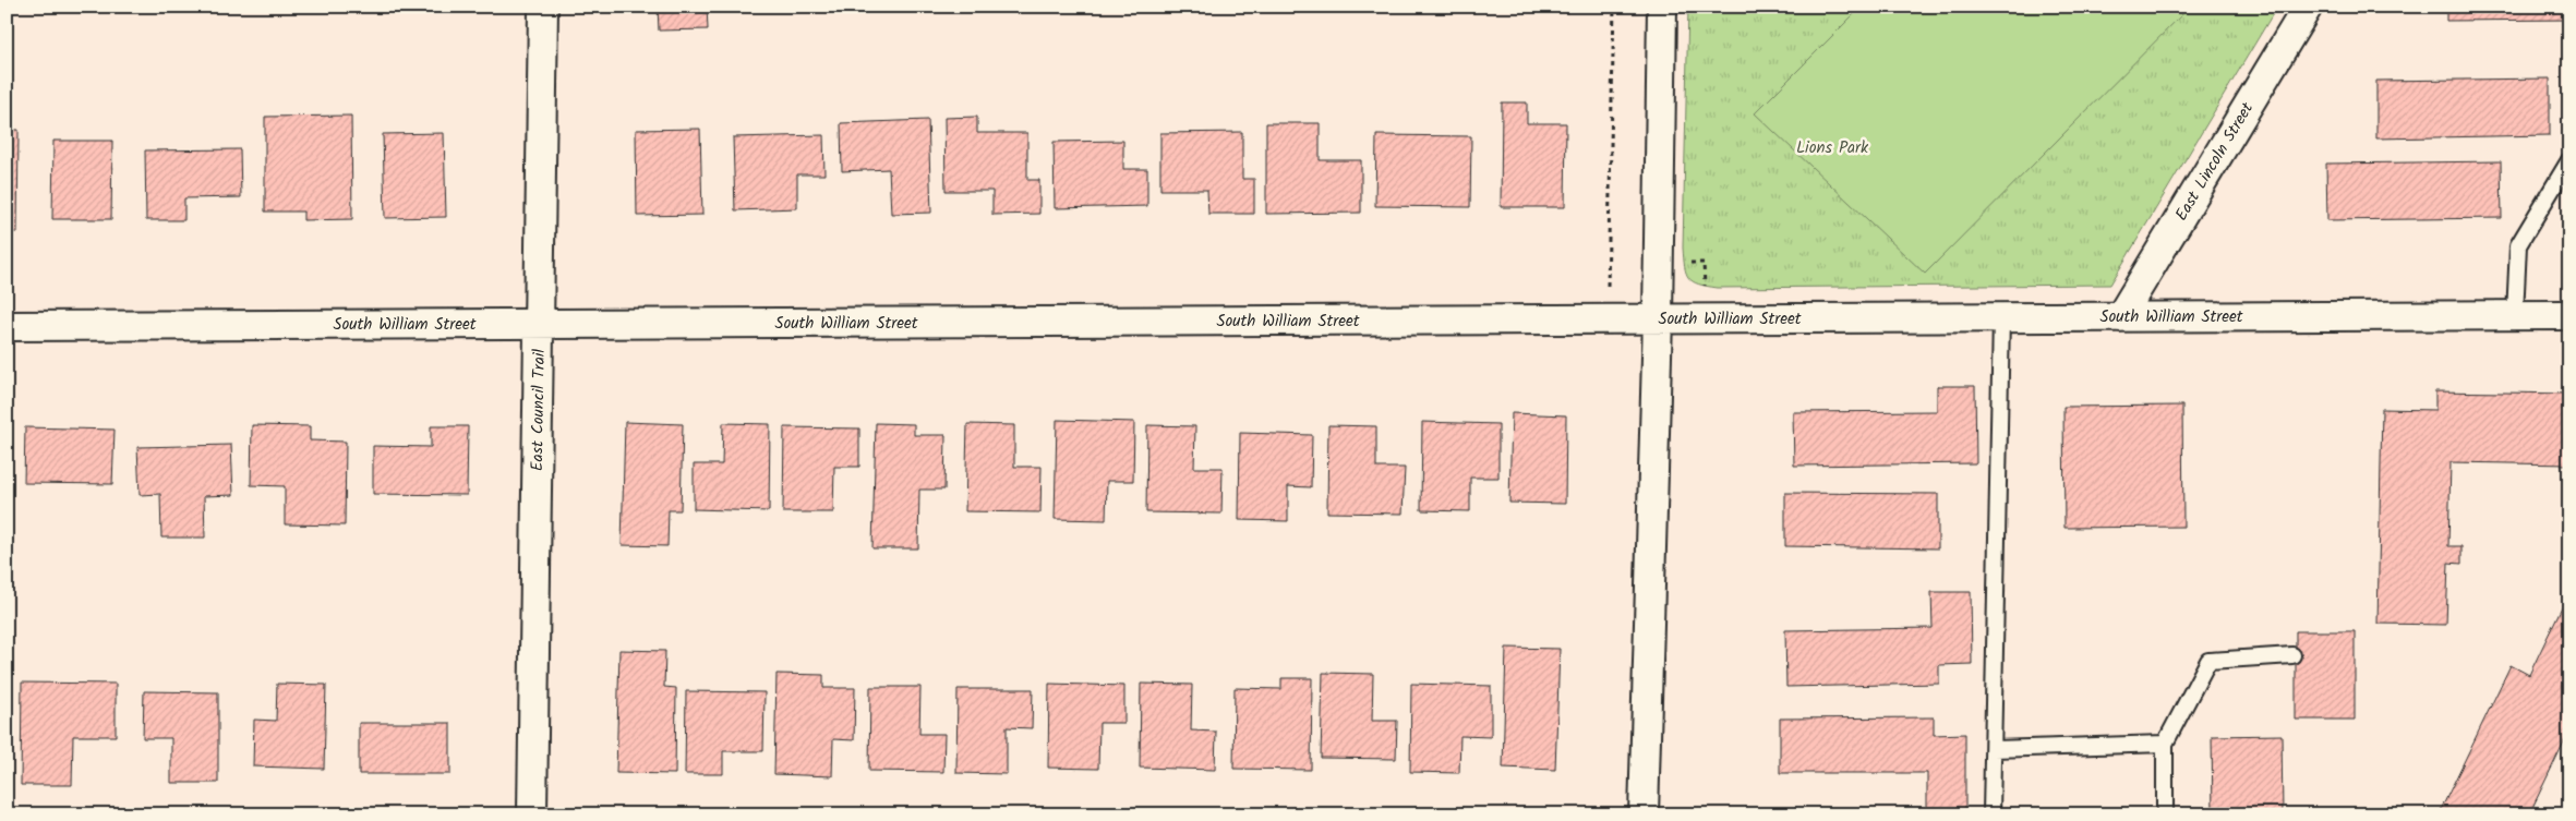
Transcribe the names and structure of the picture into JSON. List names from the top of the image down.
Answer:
{
  "streets": {
    "street": ["East Lincoln Street", "South William Street", "East Council Trail"]
  },
  "crossings": [
    ["East Lincoln Street", "South William Street"],
    ["South William Street", "East Council Trail"]
  ],
  "parks": ["Lions Park"]
}
